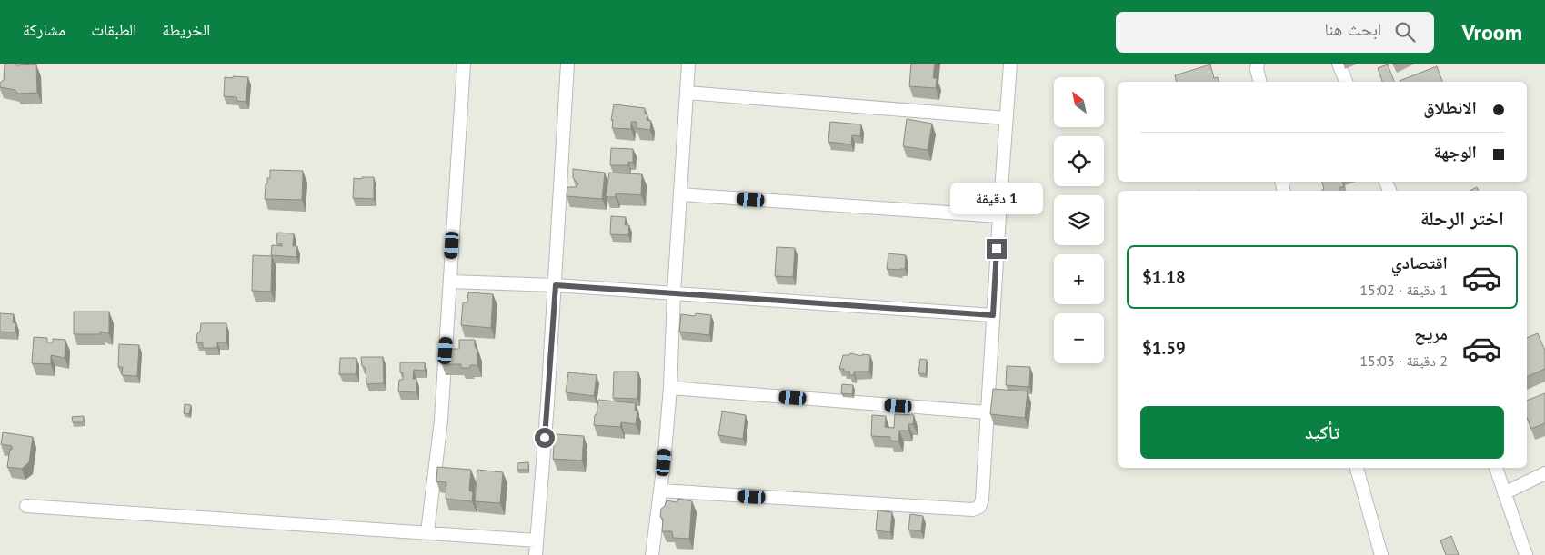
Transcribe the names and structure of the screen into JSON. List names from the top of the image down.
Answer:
{
  "north": "top left",
  "page": {
    "header": "Vroom",
    "search": "ابحث هنا",
    "nav": ["الخريطة", "الطبقات", "مشاركة"],
    "map_buttons": ["+", "−"],
    "banner": ["الانطلاق", "الوجهة"],
    "bubble": "1 دقيقة",
    "heading": "اختر الرحلة",
    "list": [
      {
        "name": "اقتصادي",
        "note": "1 دقيقة · 15:02",
        "value": "$1.18"
      },
      {
        "name": "مريح",
        "note": "2 دقيقة · 15:03",
        "value": "$1.59"
      }
    ],
    "buttons": "تأكيد"
  }
}
